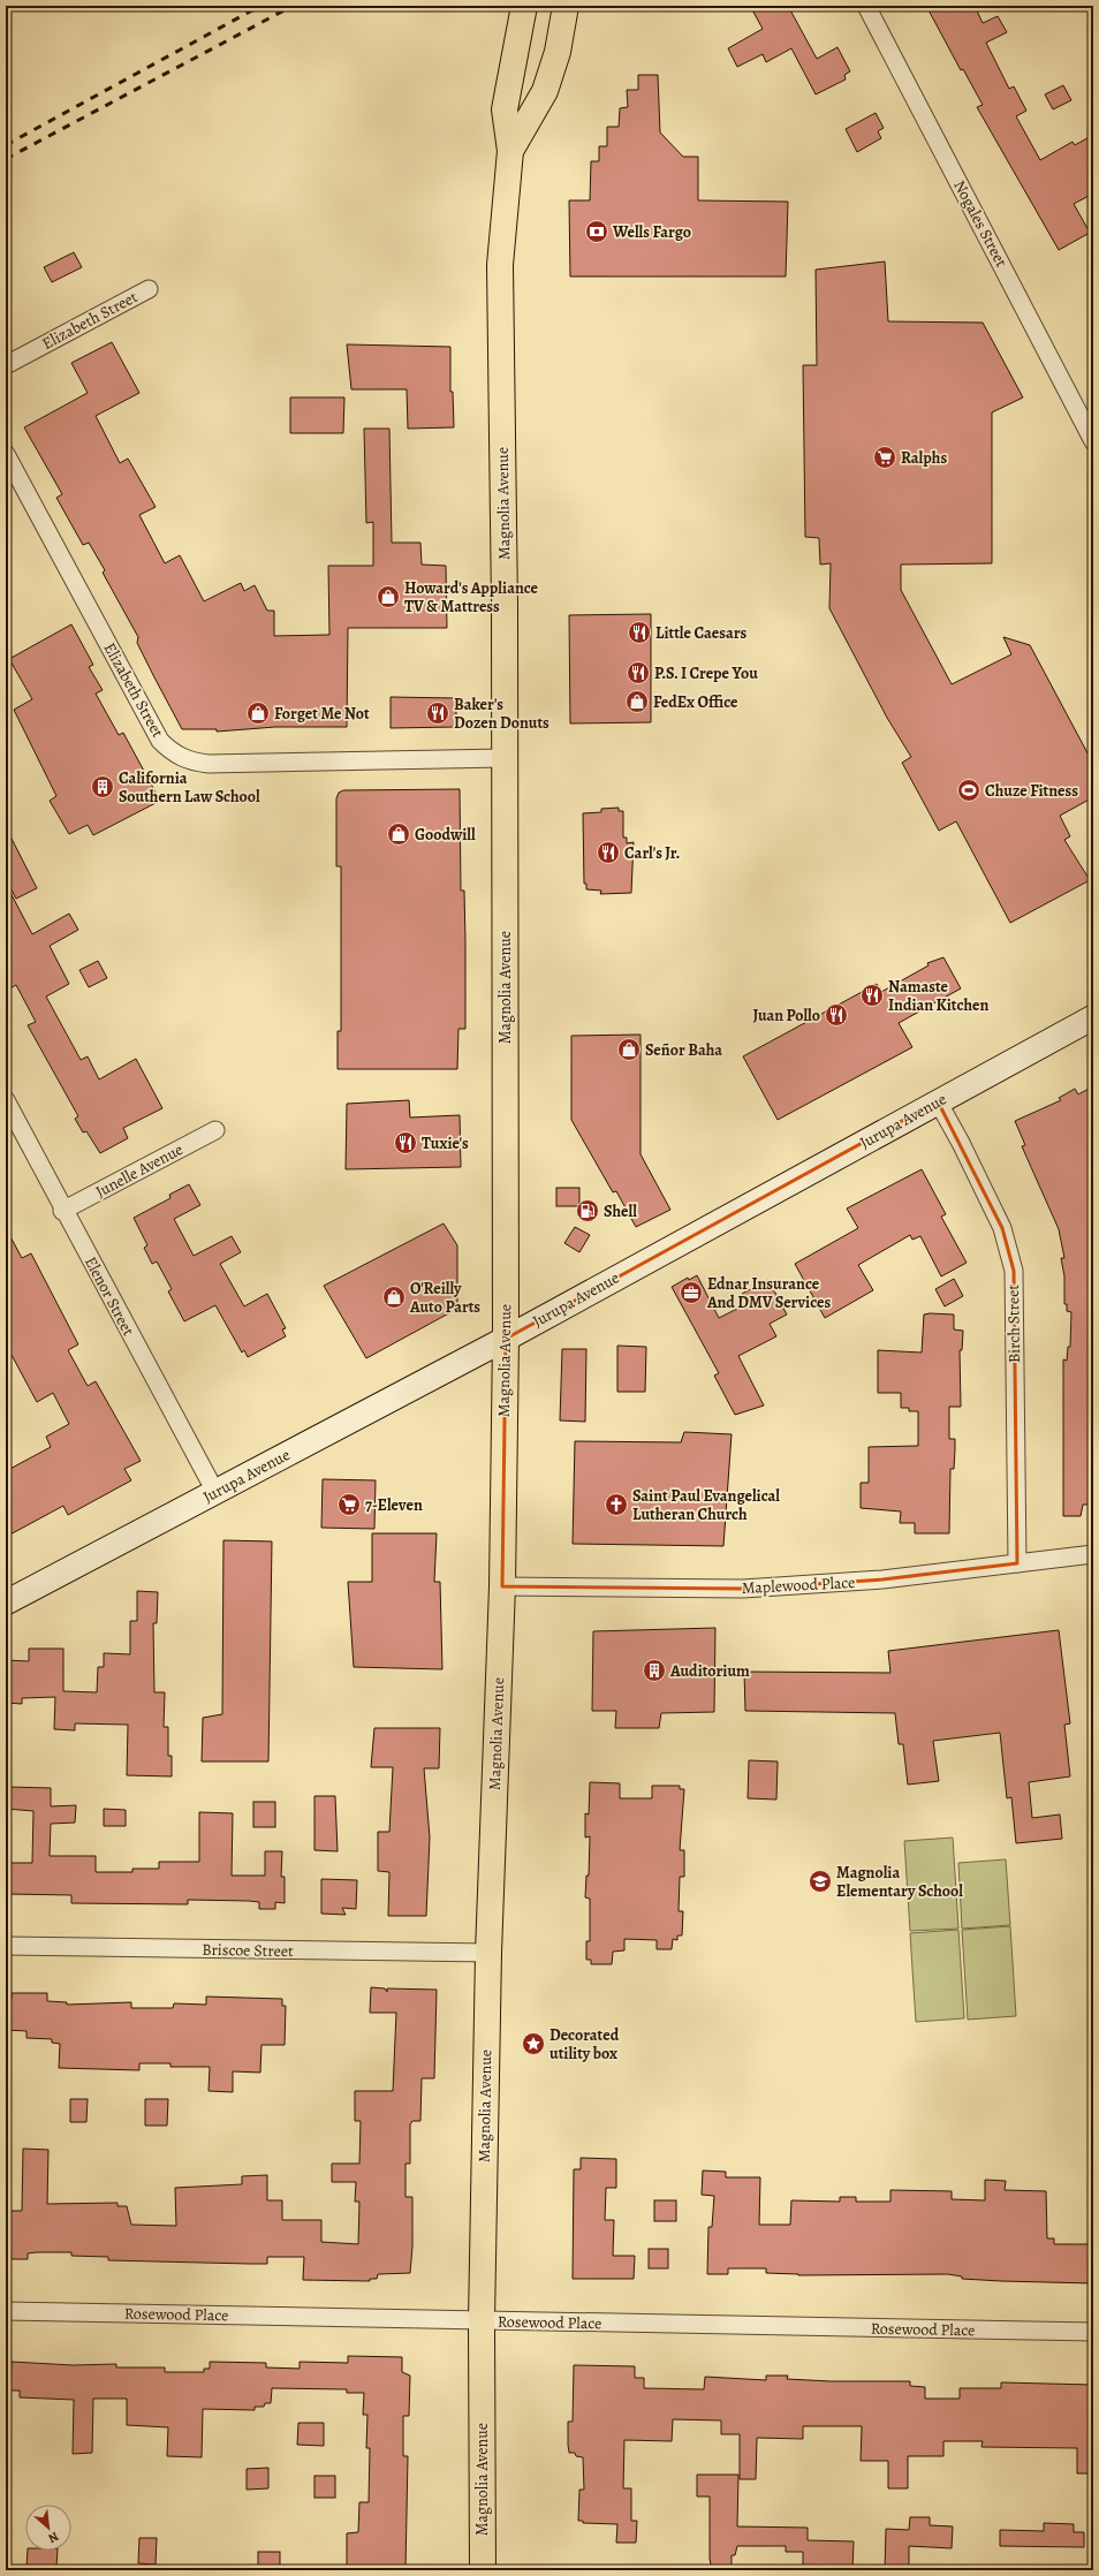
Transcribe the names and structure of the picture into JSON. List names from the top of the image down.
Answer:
{
  "streets": {
    "main road": ["Magnolia Avenue", "Jurupa Avenue"],
    "street": [
      "Nogales Street",
      "Elizabeth Street",
      "Junelle Avenue",
      "Elenor Street",
      "Birch Street",
      "Maplewood Place",
      "Briscoe Street",
      "Rosewood Place"
    ]
  },
  "crossings": [
    ["Elizabeth Street", "Magnolia Avenue"],
    ["Magnolia Avenue", "Jurupa Avenue"],
    ["Magnolia Avenue", "Maplewood Place"],
    ["Magnolia Avenue", "Briscoe Street"],
    ["Magnolia Avenue", "Rosewood Place"],
    ["Jurupa Avenue", "Elenor Street"],
    ["Jurupa Avenue", "Birch Street"],
    ["Junelle Avenue", "Elenor Street"],
    ["Birch Street", "Maplewood Place"]
  ],
  "places": {
    "bank": ["Wells Fargo"],
    "supermarket": ["Ralphs", "7-Eleven"],
    "shop": [
      "Howard's Appliance TV & Mattress",
      "FedEx Office",
      "Forget Me Not",
      "Goodwill",
      "Señor Baha",
      "O'Reilly Auto Parts"
    ],
    "restaurant": [
      "Little Caesars",
      "P.S. I Crepe You",
      "Baker's Dozen Donuts",
      "Carl's Jr.",
      "Namaste Indian Kitchen",
      "Juan Pollo",
      "Tuxie's"
    ],
    "building": ["California Southern Law School", "Auditorium"],
    "sports": ["Chuze Fitness"],
    "fuel station": ["Shell"],
    "office": ["Ednar Insurance And DMV Services"],
    "church": ["Saint Paul Evangelical Lutheran Church"],
    "school or university": ["Magnolia Elementary School"],
    "place": ["Decorated utility box"]
  },
  "north": "bottom right"
}
